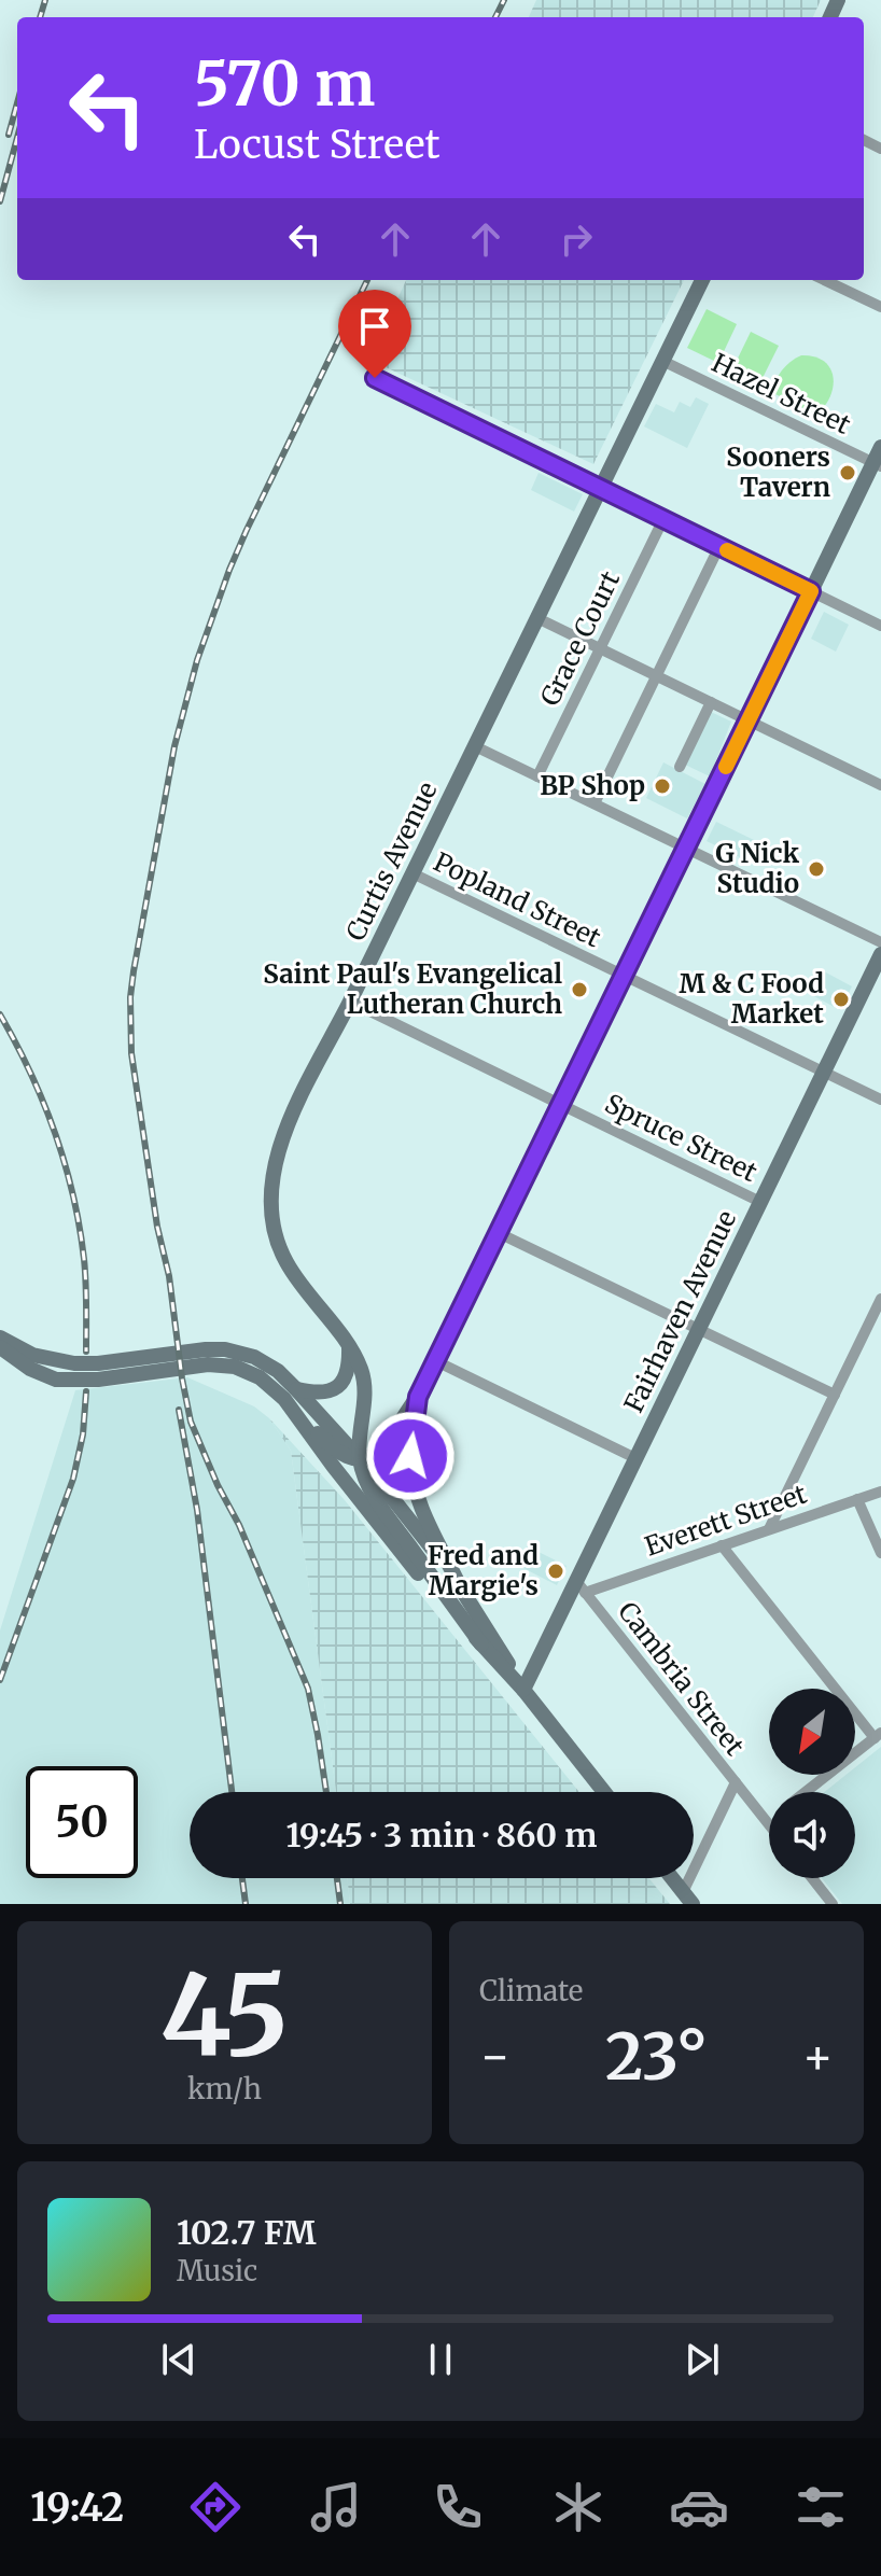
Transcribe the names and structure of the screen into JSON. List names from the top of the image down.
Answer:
{
  "streets": {
    "main road": ["Curtis Avenue", "Fairhaven Avenue"],
    "street": [
      "Hazel Street",
      "Grace Court",
      "Popland Street",
      "Spruce Street",
      "Everett Street",
      "Cambria Street"
    ]
  },
  "crossings": [
    ["Hazel Street", "Curtis Avenue"],
    ["Curtis Avenue", "Popland Street"],
    ["Curtis Avenue", "Spruce Street"],
    ["Popland Street", "Fairhaven Avenue"],
    ["Spruce Street", "Fairhaven Avenue"],
    ["Fairhaven Avenue", "Everett Street"],
    ["Fairhaven Avenue", "Cambria Street"],
    ["Everett Street", "Cambria Street"]
  ],
  "places": [
    "Sooners Tavern",
    "BP Shop",
    "G Nick Studio",
    "Saint Paul's Evangelical Lutheran Church",
    "M & C Food Market",
    "Fred and Margie's"
  ],
  "north": "bottom left",
  "page": {
    "turn": ["570 m", "Locust Street"],
    "limit": "50",
    "trip": "19:45 · 3 min · 860 m",
    "tile": [
      ["45", "km/h"],
      "Climate"
    ],
    "heat": ["−", "23°", "+"],
    "song": ["102.7 FM", "Music"],
    "tabs": "19:42"
  }
}
